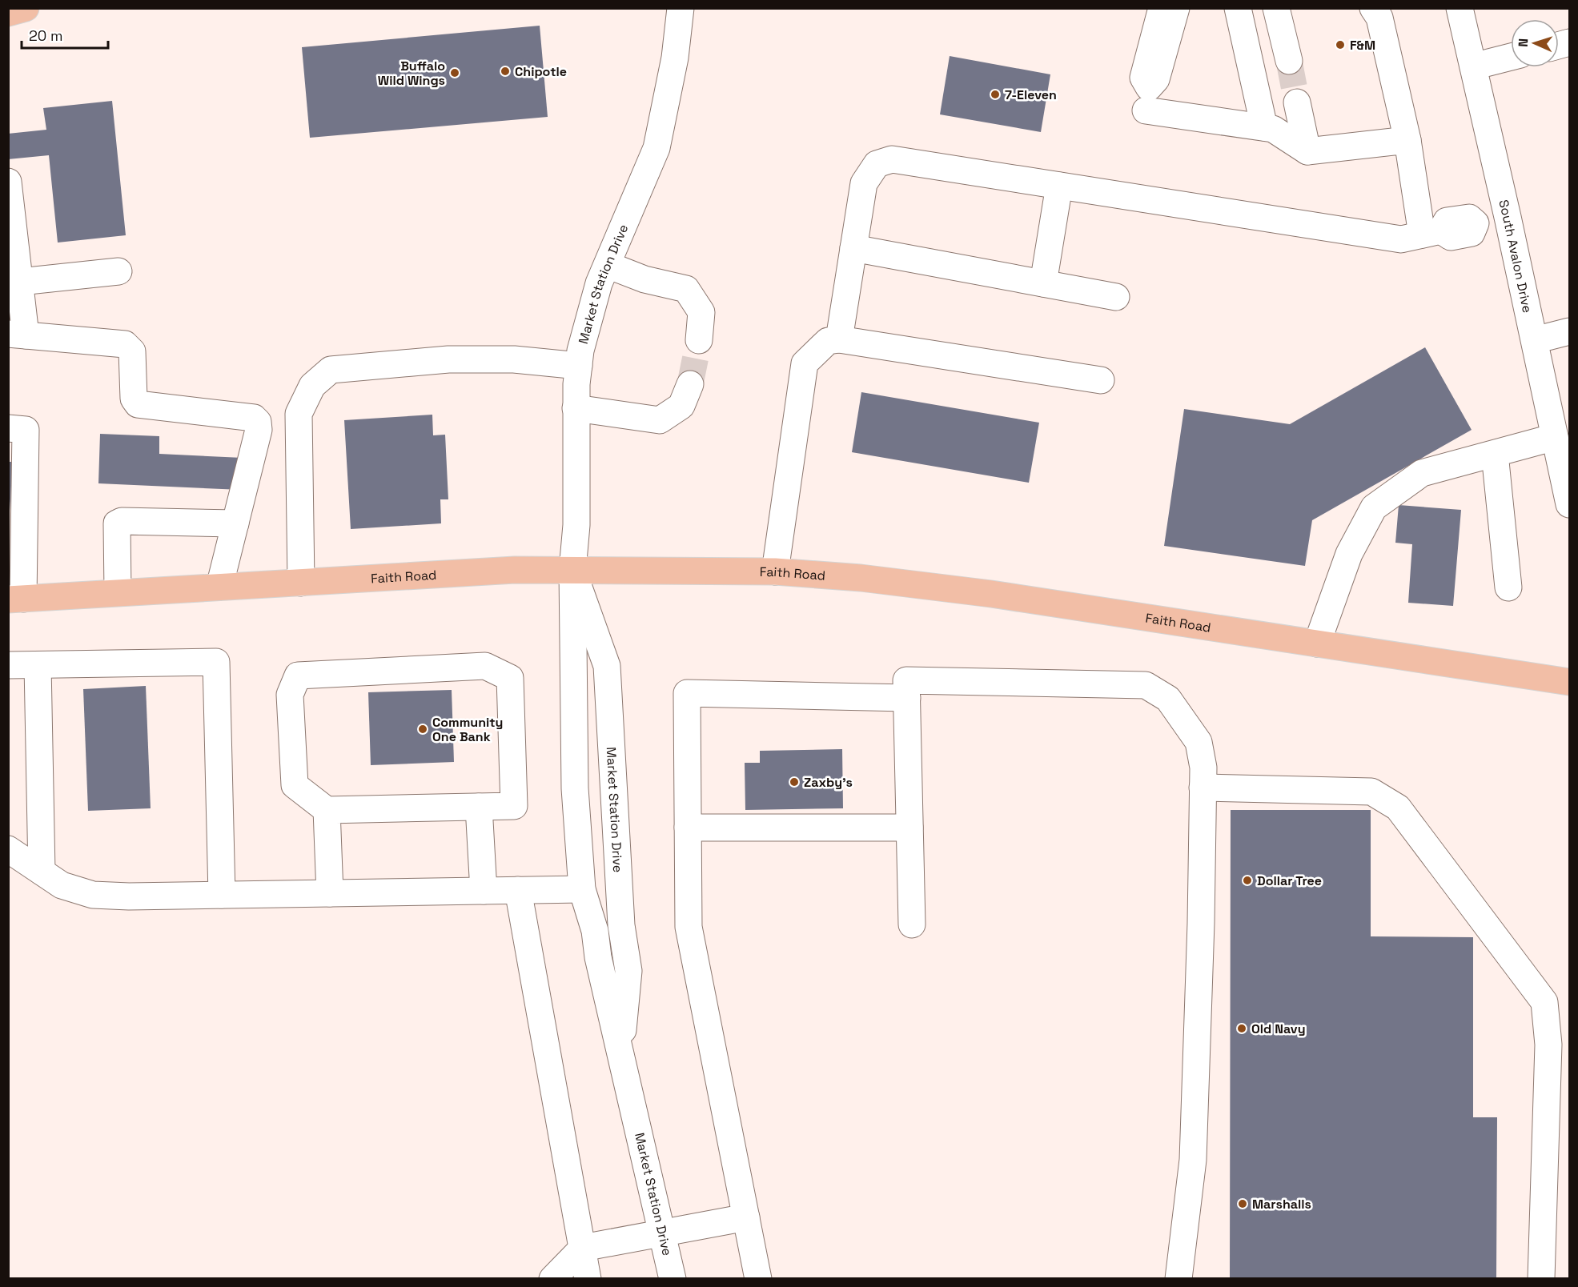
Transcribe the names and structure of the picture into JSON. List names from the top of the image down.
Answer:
{
  "streets": {
    "main road": ["Faith Road"],
    "street": ["South Avalon Drive", "Market Station Drive"]
  },
  "crossings": [
    ["Market Station Drive", "Faith Road"]
  ],
  "places": [
    "F&M",
    "Chipotle",
    "Buffalo Wild Wings",
    "7-Eleven",
    "Community One Bank",
    "Zaxby's",
    "Dollar Tree",
    "Old Navy",
    "Marshalls"
  ],
  "scale_bar": "20 m",
  "north": "left"
}
